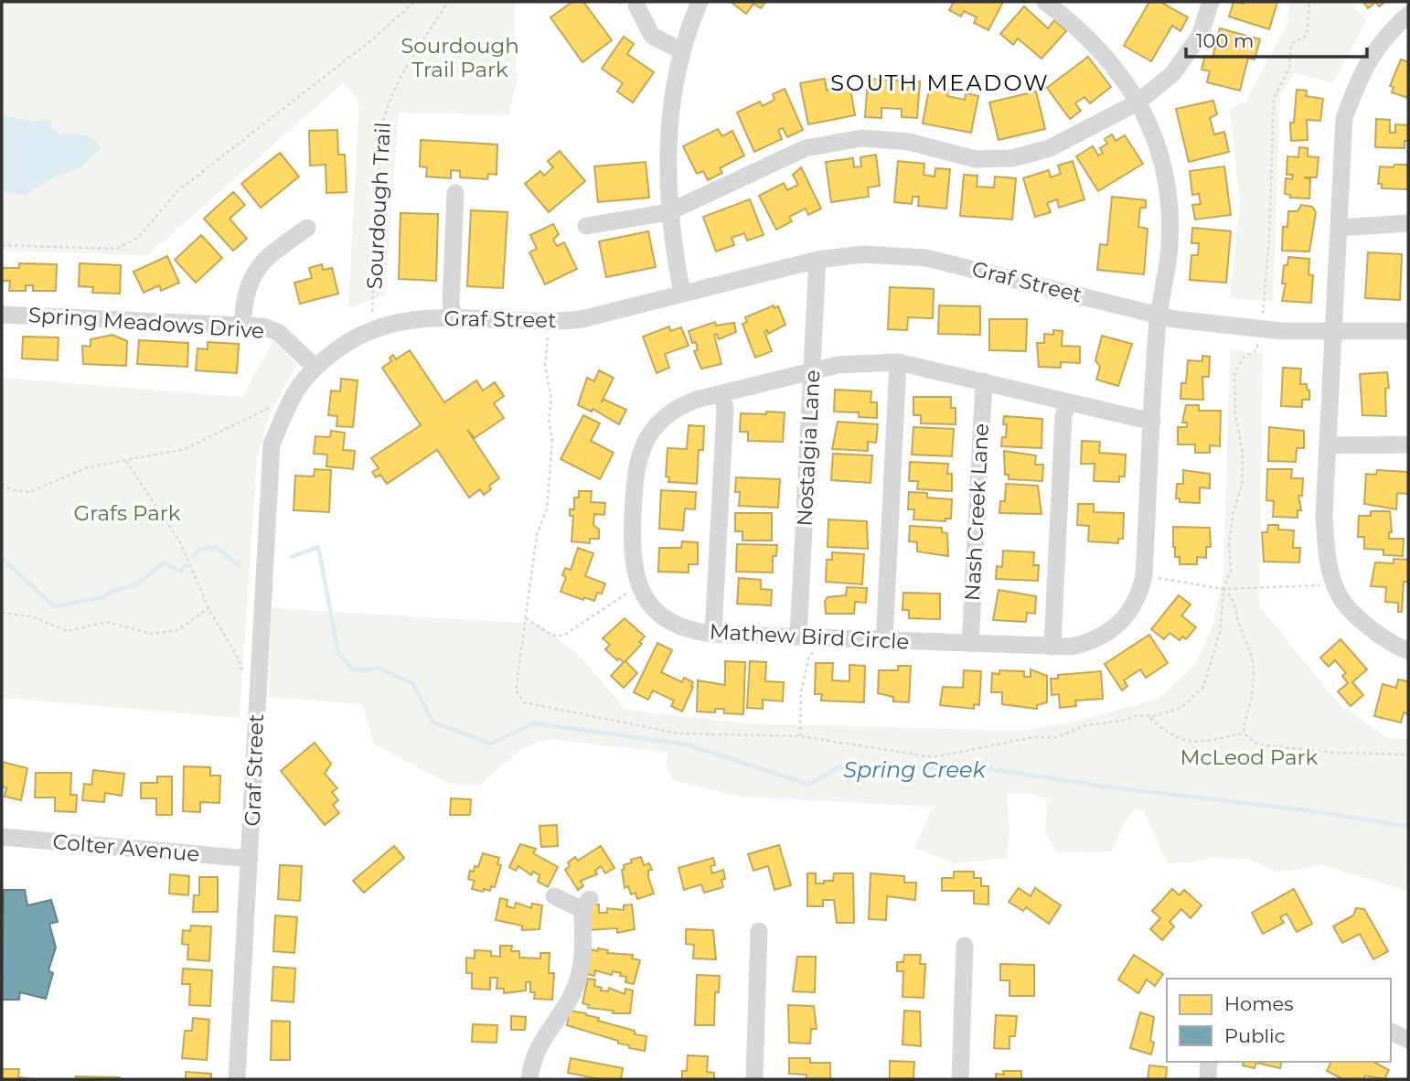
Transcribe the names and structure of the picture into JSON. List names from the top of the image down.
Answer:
{
  "streets": {
    "street": [
      "Graf Street",
      "Spring Meadows Drive",
      "Nostalgia Lane",
      "Nash Creek Lane",
      "Mathew Bird Circle",
      "Colter Avenue"
    ],
    "path": ["Sourdough Trail"]
  },
  "crossings": [
    ["Graf Street", "Spring Meadows Drive"],
    ["Graf Street", "Nostalgia Lane"],
    ["Graf Street", "Mathew Bird Circle"],
    ["Graf Street", "Colter Avenue"],
    ["Nostalgia Lane", "Mathew Bird Circle"],
    ["Nash Creek Lane", "Mathew Bird Circle"]
  ],
  "districts": ["SOUTH MEADOW"],
  "water": ["Spring Creek"],
  "parks": ["Sourdough Trail Park", "Grafs Park", "McLeod Park"],
  "legend": ["Homes", "Public"],
  "scale_bar": "100 m"
}
